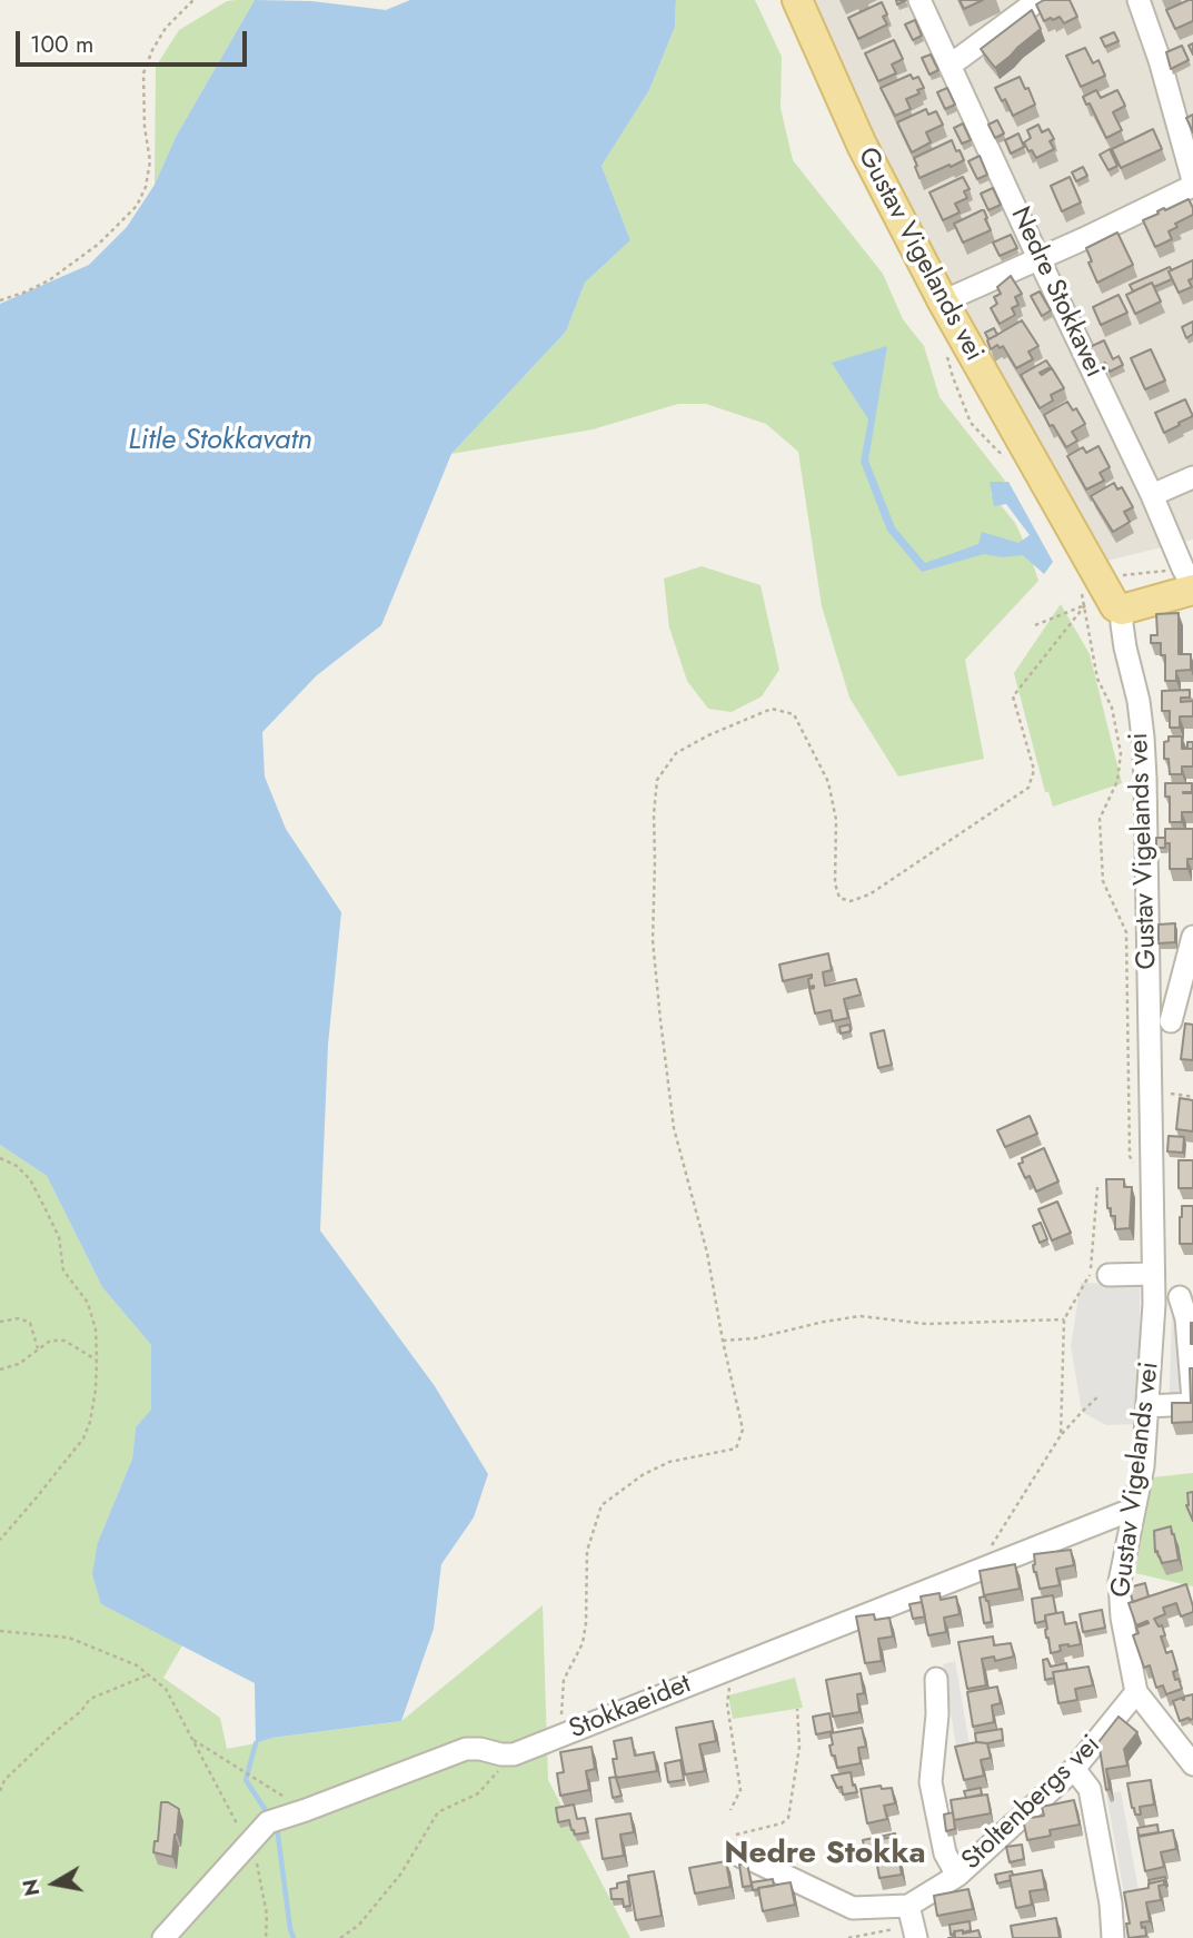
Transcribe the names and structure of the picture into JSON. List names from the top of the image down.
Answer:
{
  "streets": {
    "main road": ["Gustav Vigelands vei"],
    "street": ["Nedre Stokkavei", "Stokkaeidet", "Stoltenbergs vei"]
  },
  "crossings": [
    ["Gustav Vigelands vei", "Stokkaeidet"],
    ["Gustav Vigelands vei", "Stoltenbergs vei"]
  ],
  "districts": ["Nedre Stokka"],
  "water": ["Litle Stokkavatn"],
  "scale_bar": "100 m",
  "north": "left"
}
